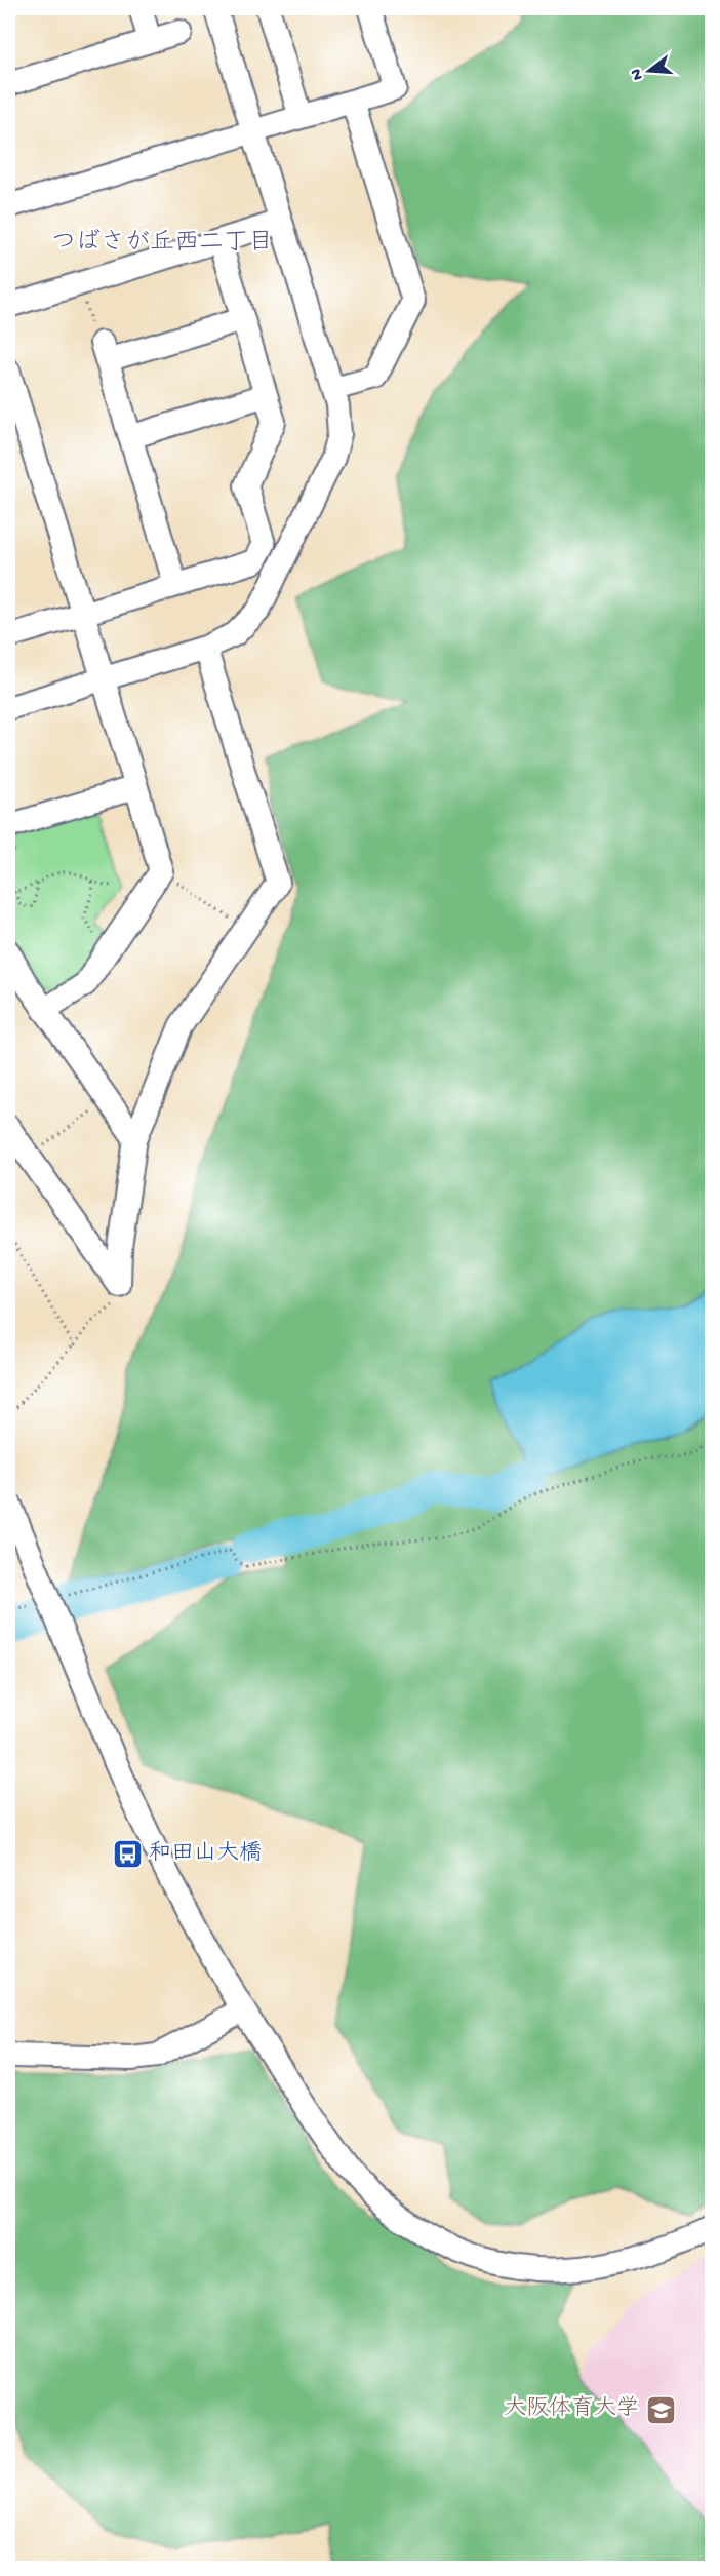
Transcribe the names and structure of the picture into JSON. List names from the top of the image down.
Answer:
{
  "districts": ["つばさが丘西二丁目"],
  "places": {
    "bus stop": ["和田山大橋"],
    "school or university": ["大阪体育大学"]
  },
  "north": "left"
}
